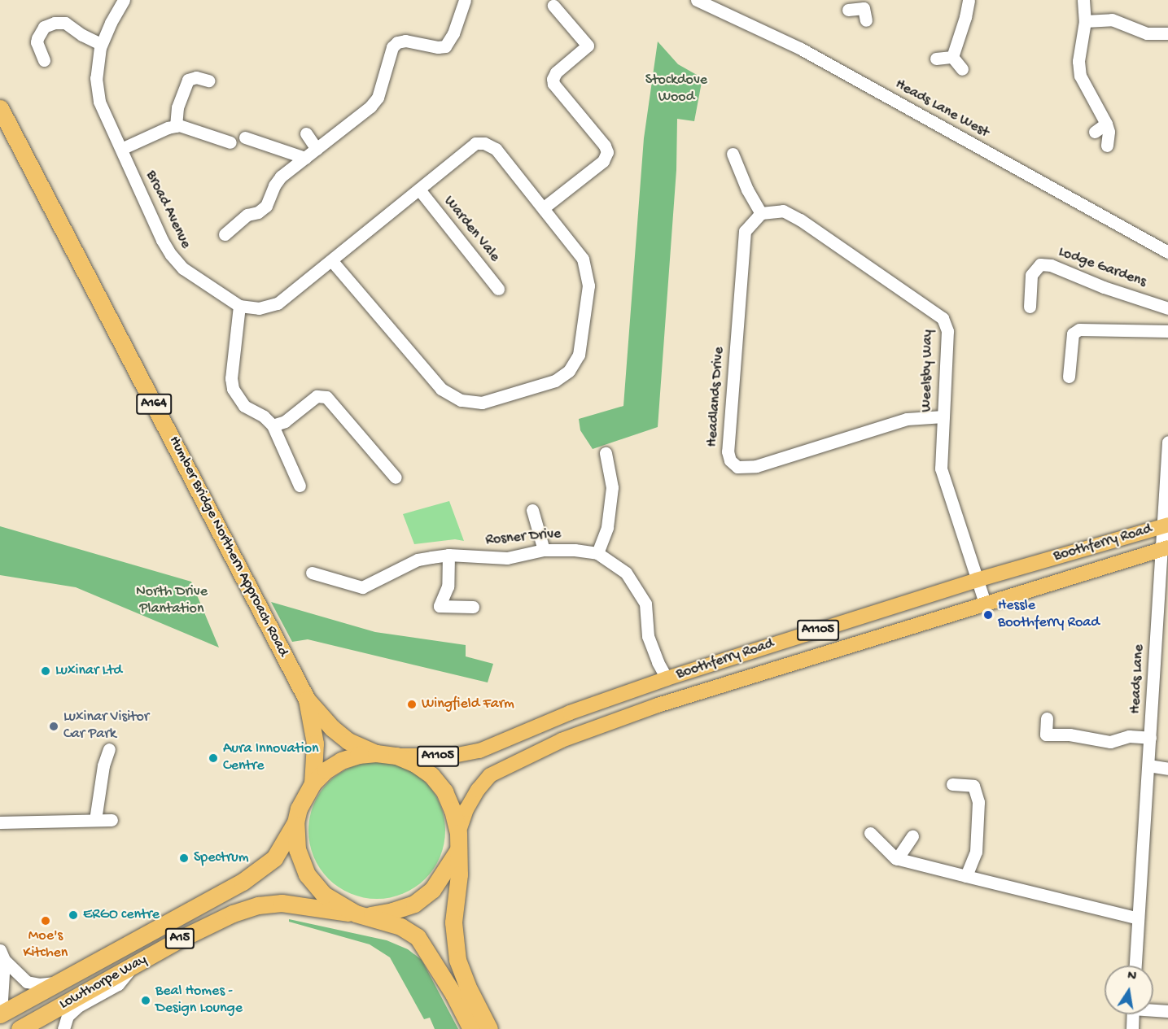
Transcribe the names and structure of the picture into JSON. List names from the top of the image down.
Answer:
{
  "streets": {
    "highway": [
      "A164",
      "Humber Bridge Northern Approach Road",
      "A15",
      "Lowthorpe Way"
    ],
    "main road": ["Boothferry Road", "A1105"],
    "street": [
      "Heads Lane West",
      "Broad Avenue",
      "Warden Vale",
      "Lodge Gardens",
      "Weelsby Way",
      "Headlands Drive",
      "Rosner Drive",
      "Heads Lane"
    ]
  },
  "crossings": [
    ["Broad Avenue", "Warden Vale"],
    ["Weelsby Way", "Headlands Drive"],
    ["Weelsby Way", "Boothferry Road"],
    ["A164", "Boothferry Road"],
    ["A164", "Humber Bridge Northern Approach Road"],
    ["A164", "A15"],
    ["A164", "Lowthorpe Way"],
    ["Rosner Drive", "Boothferry Road"],
    ["Boothferry Road", "Heads Lane"],
    ["Boothferry Road", "A15"],
    ["Boothferry Road", "Lowthorpe Way"],
    ["A15", "Lowthorpe Way"]
  ],
  "parks": ["Stockdove Wood", "North Drive Plantation"],
  "places": [
    "Hessle Boothferry Road",
    "Luxinar Ltd",
    "Wingfield Farm",
    "Luxinar Visitor Car Park",
    "Aura Innovation Centre",
    "Spectrum",
    "ERGO centre",
    "Moe's Kitchen",
    "Beal Homes - Design Lounge"
  ],
  "north": "top"
}
